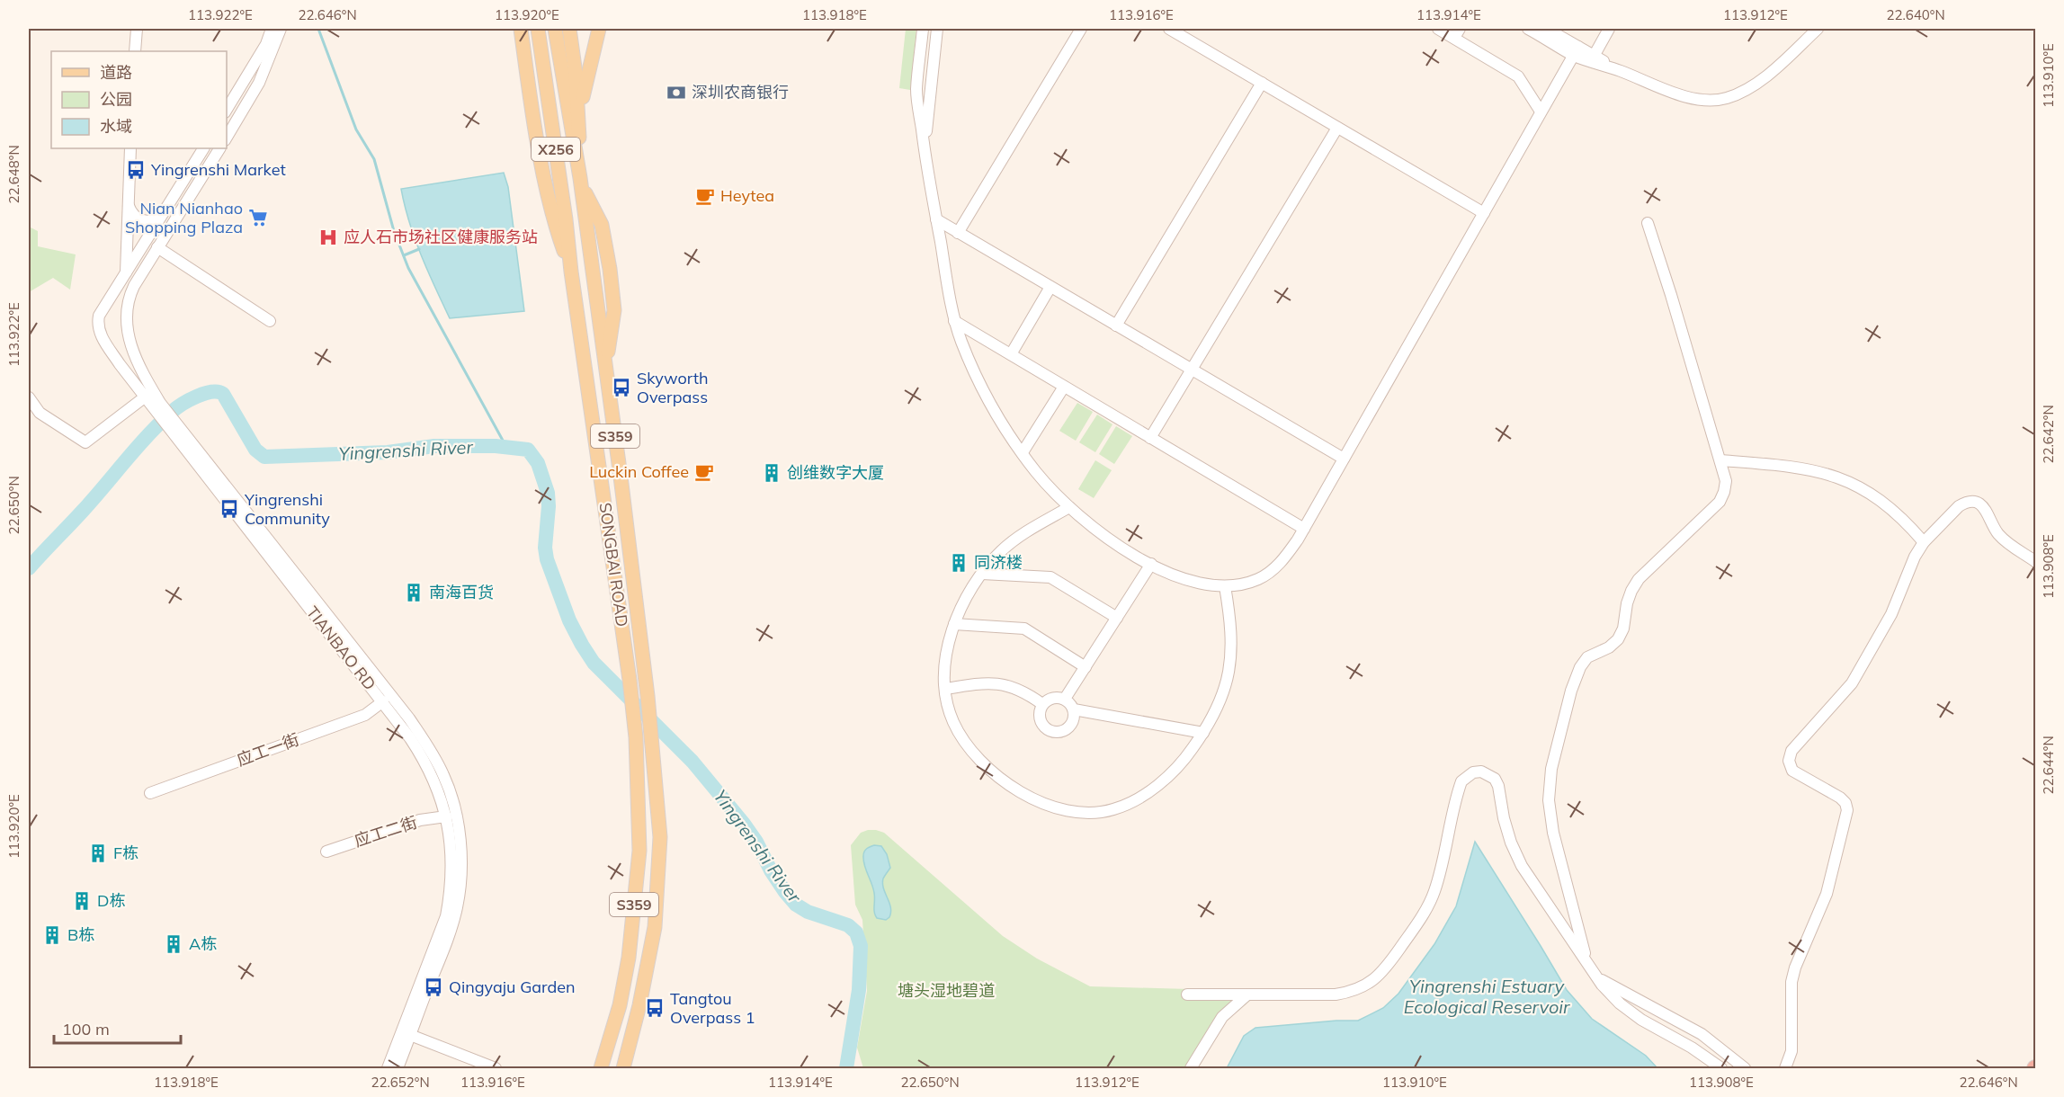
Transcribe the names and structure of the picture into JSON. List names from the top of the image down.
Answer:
{
  "streets": {
    "main road": ["X256", "S359", "SONGBAI ROAD"],
    "street": ["TIANBAO RD", "应工一街", "应工二街"]
  },
  "crossings": [
    ["S359", "SONGBAI ROAD"],
    ["TIANBAO RD", "应工一街"],
    ["TIANBAO RD", "应工二街"]
  ],
  "water": ["Yingrenshi River", "Yingrenshi Estuary Ecological Reservoir"],
  "parks": ["塘头湿地碧道"],
  "places": {
    "bank": ["深圳农商银行"],
    "bus stop": [
      "Yingrenshi Market",
      "Skyworth Overpass",
      "Yingrenshi Community",
      "Qingyaju Garden",
      "Tangtou Overpass 1"
    ],
    "cafe": ["Heytea", "Luckin Coffee"],
    "supermarket": ["Nian Nianhao Shopping Plaza"],
    "hospital": ["应人石市场社区健康服务站"],
    "building": [
      "创维数字大厦",
      "同济楼",
      "南海百货",
      "F栋",
      "D栋",
      "B栋",
      "A栋"
    ]
  },
  "legend": ["道路", "公园", "水域"],
  "scale_bar": "100 m",
  "coordinates": [
    "113.922°E",
    "22.646°N",
    "113.920°E",
    "113.918°E",
    "113.916°E",
    "113.914°E",
    "113.912°E",
    "22.640°N",
    "113.910°E",
    "22.648°N",
    "22.642°N",
    "22.650°N",
    "113.908°E",
    "22.644°N",
    "22.652°N"
  ]
}
